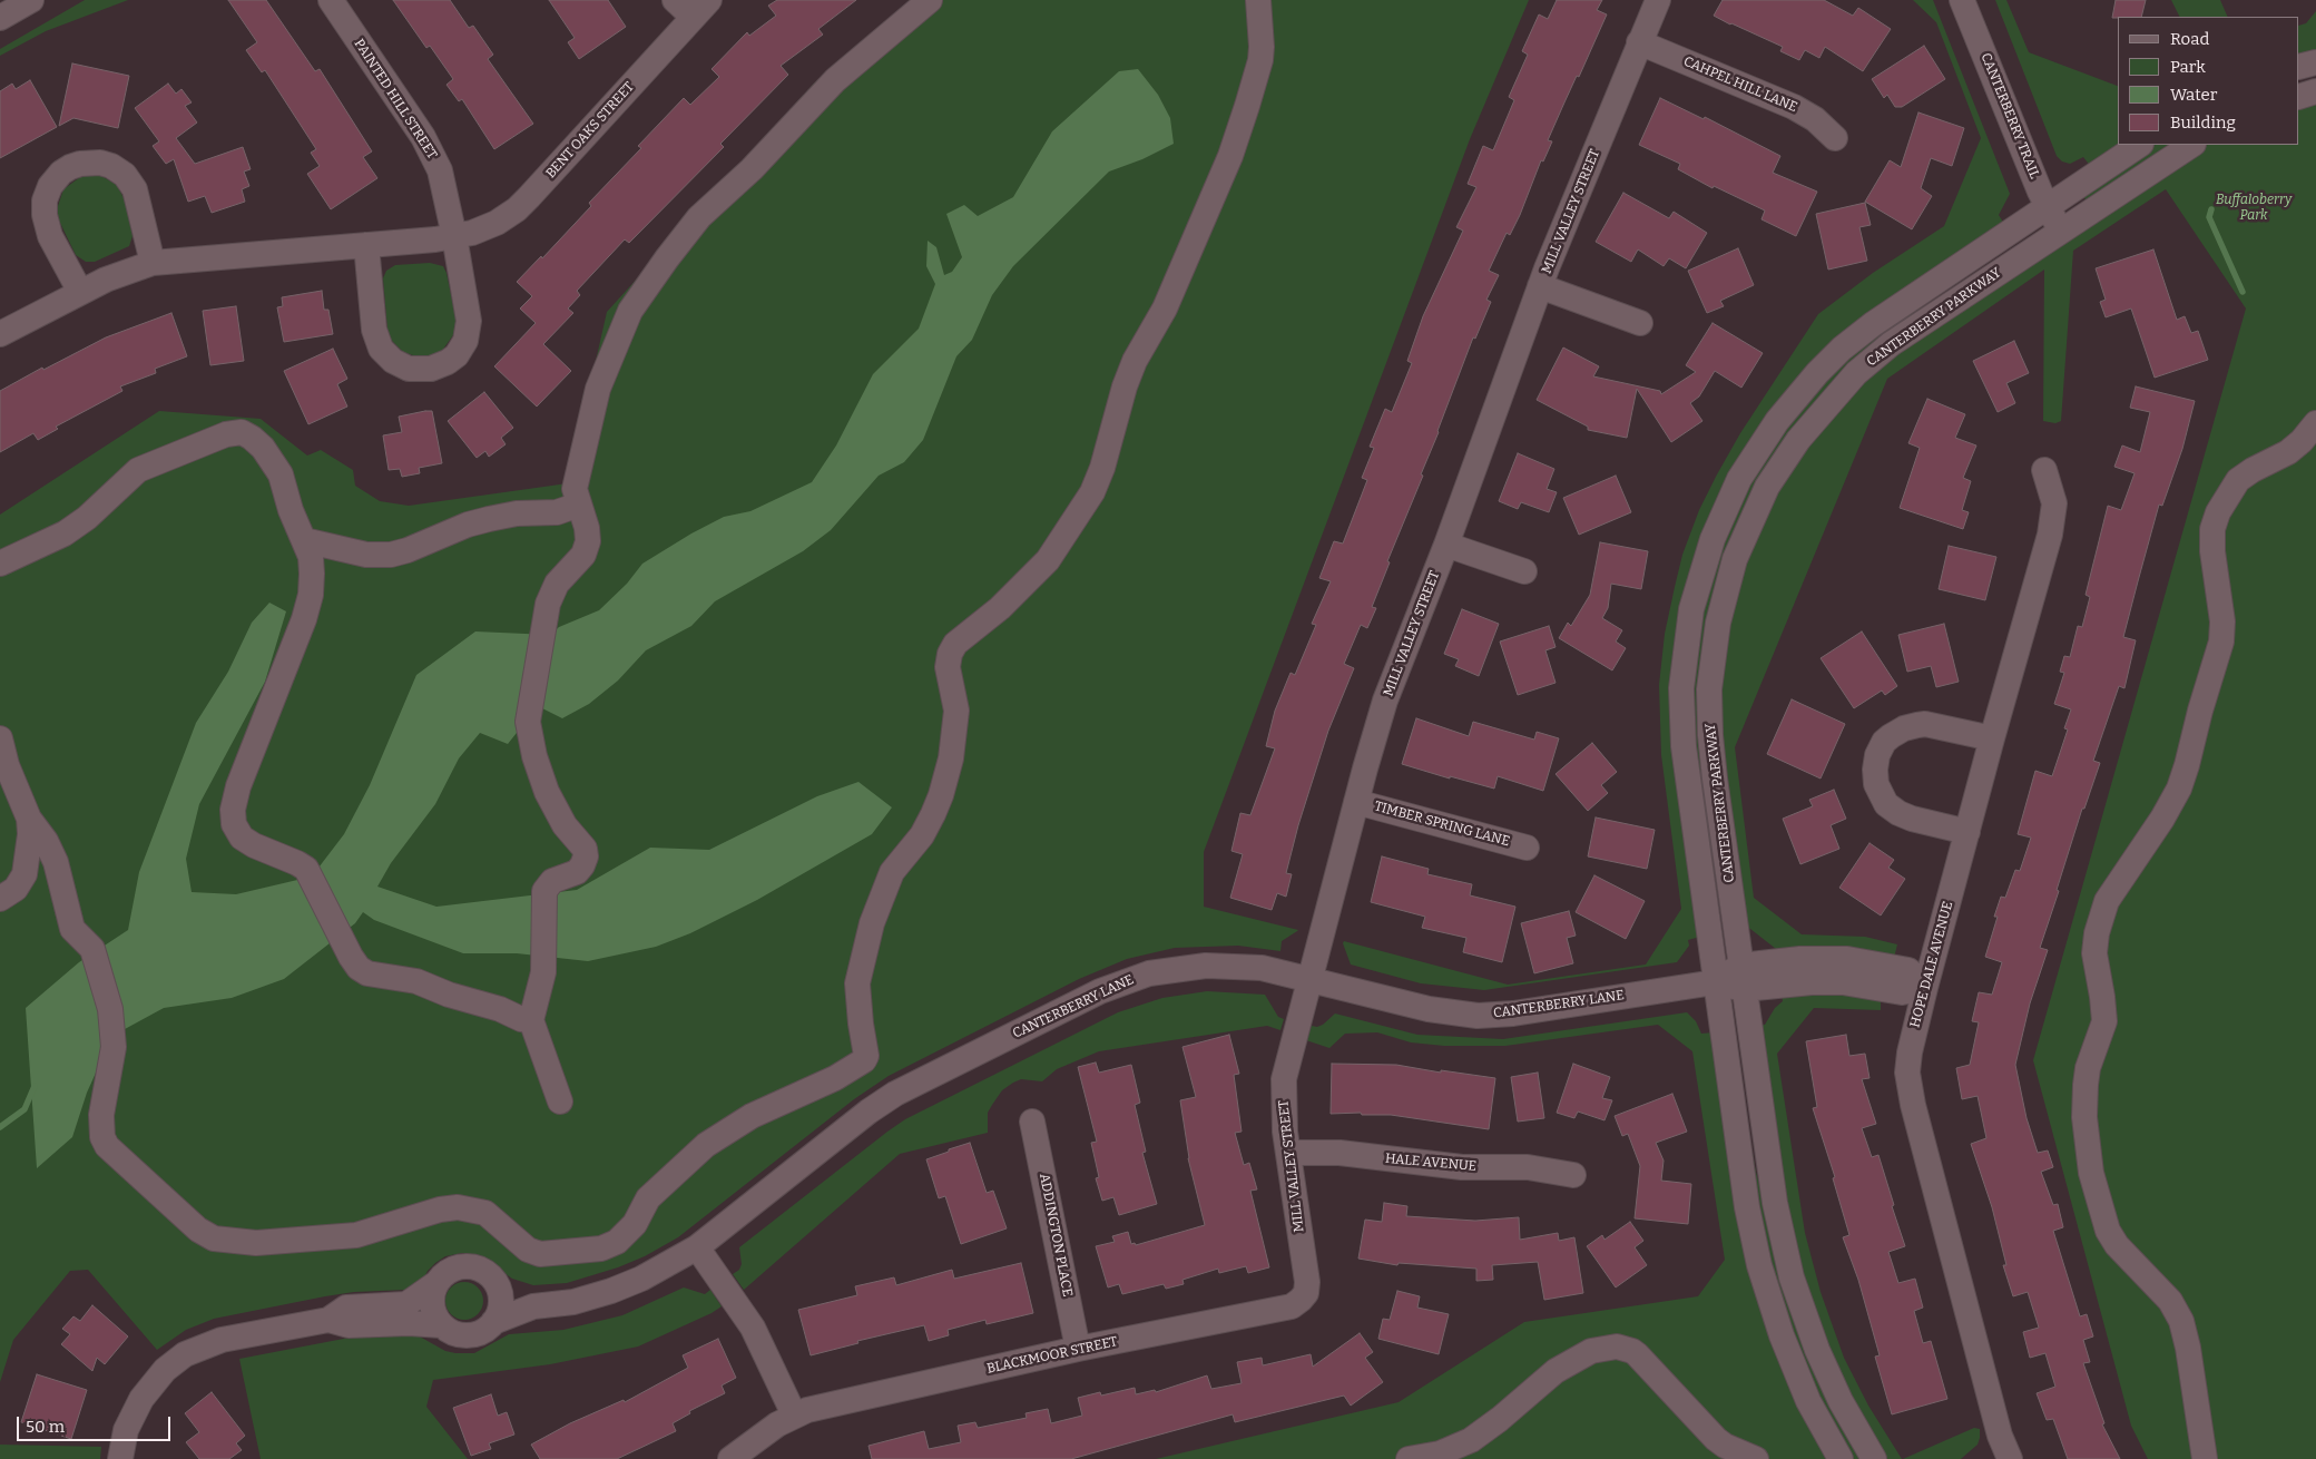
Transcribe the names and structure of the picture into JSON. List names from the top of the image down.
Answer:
{
  "streets": {
    "street": [
      "CAHPEL HILL LANE",
      "PAINTED HILL STREET",
      "CANTERBERRY TRAIL",
      "BENT OAKS STREET",
      "MILL VALLEY STREET",
      "CANTERBERRY PARKWAY",
      "TIMBER SPRING LANE",
      "HOPE DALE AVENUE",
      "CANTERBERRY LANE",
      "HALE AVENUE",
      "ADDINGTON PLACE",
      "BLACKMOOR STREET"
    ]
  },
  "crossings": [
    ["CAHPEL HILL LANE", "MILL VALLEY STREET"],
    ["PAINTED HILL STREET", "BENT OAKS STREET"],
    ["CANTERBERRY TRAIL", "CANTERBERRY PARKWAY"],
    ["MILL VALLEY STREET", "TIMBER SPRING LANE"],
    ["MILL VALLEY STREET", "CANTERBERRY LANE"],
    ["MILL VALLEY STREET", "HALE AVENUE"],
    ["MILL VALLEY STREET", "BLACKMOOR STREET"],
    ["CANTERBERRY PARKWAY", "CANTERBERRY LANE"],
    ["HOPE DALE AVENUE", "CANTERBERRY LANE"],
    ["ADDINGTON PLACE", "BLACKMOOR STREET"]
  ],
  "parks": ["Buffaloberry Park"],
  "legend": [
    "Road",
    "Park",
    "Water",
    "Building"
  ],
  "scale_bar": "50 m"
}
